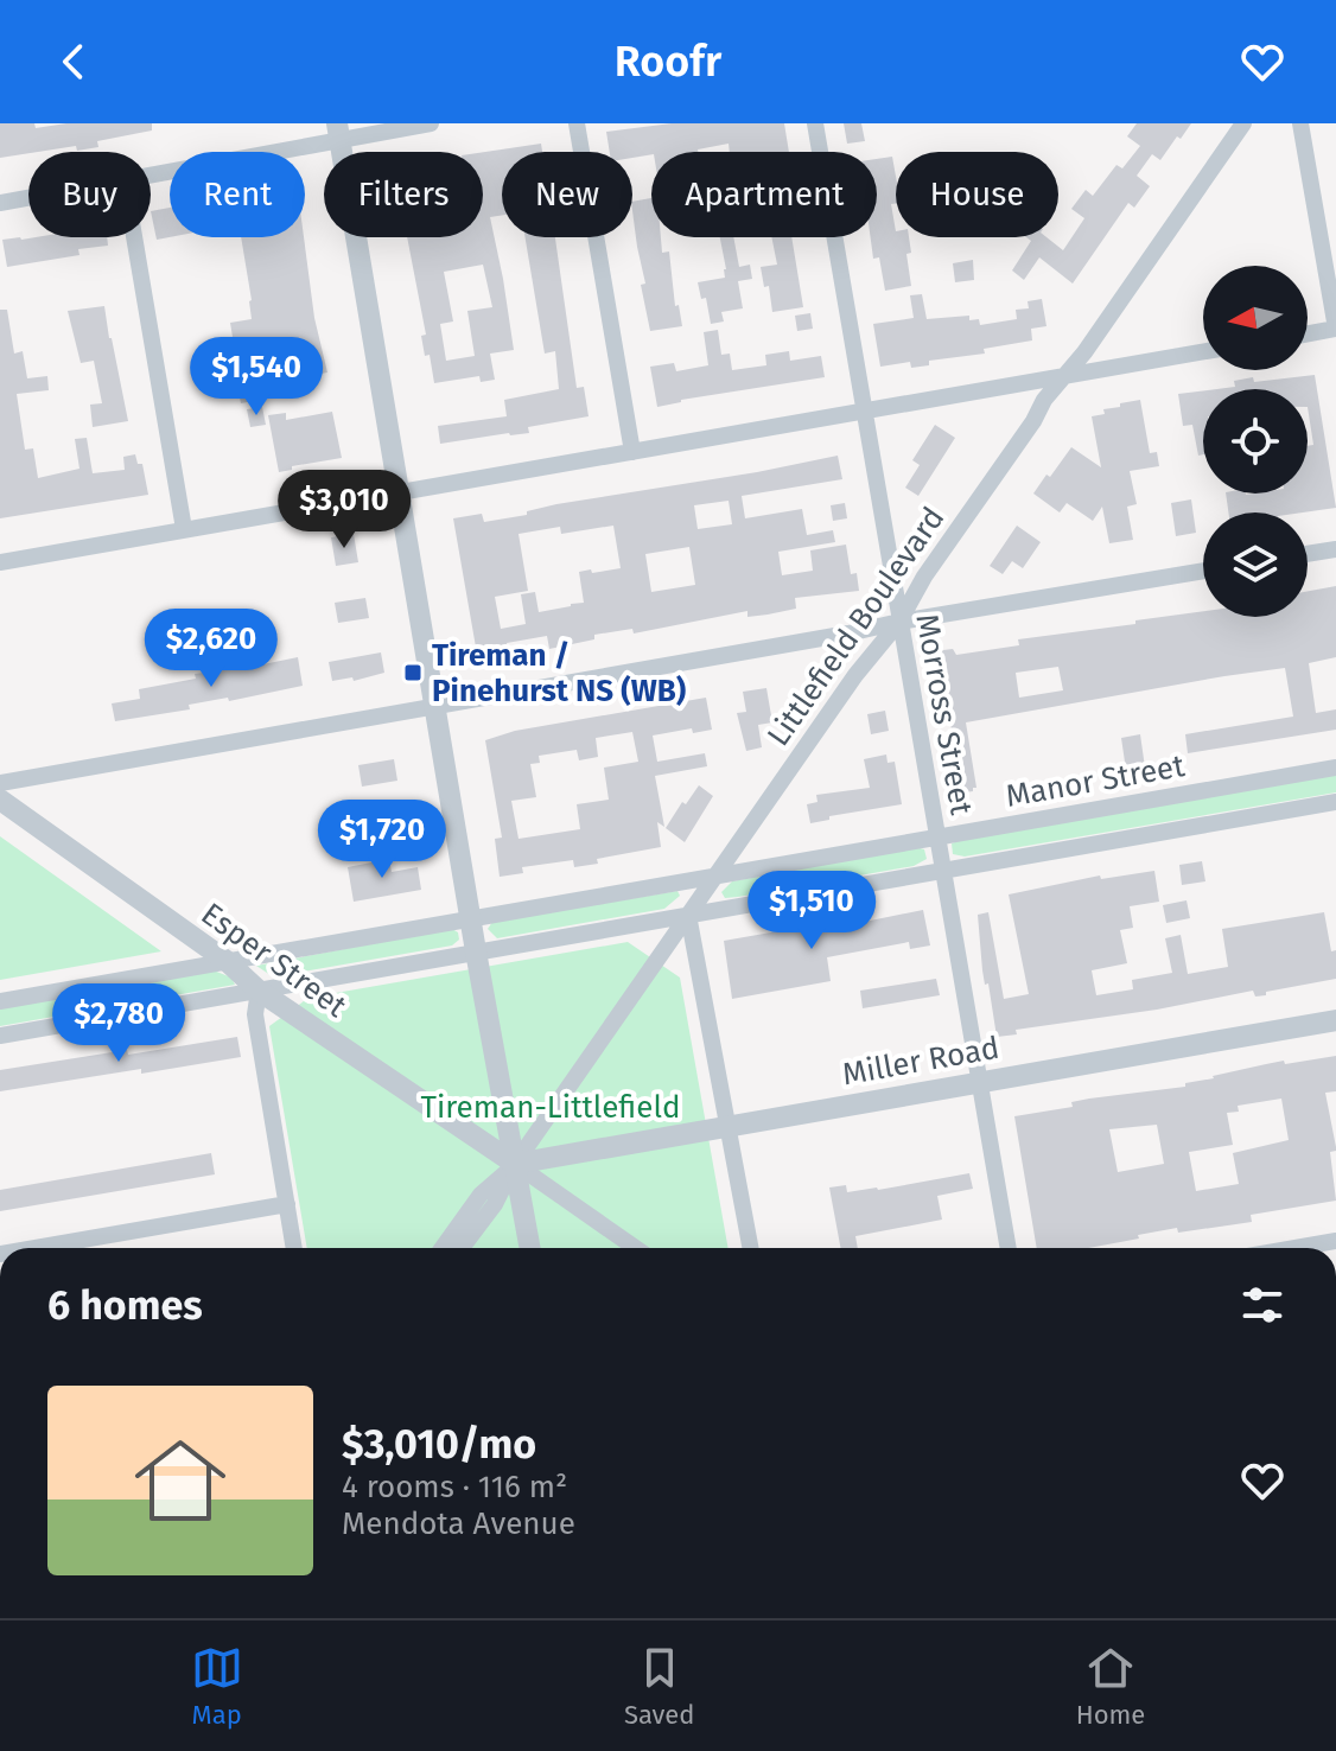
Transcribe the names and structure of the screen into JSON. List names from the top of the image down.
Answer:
{
  "streets": {
    "street": [
      "Littlefield Boulevard",
      "Morross Street",
      "Manor Street",
      "Esper Street",
      "Miller Road"
    ]
  },
  "crossings": [
    ["Littlefield Boulevard", "Morross Street"],
    ["Littlefield Boulevard", "Manor Street"],
    ["Littlefield Boulevard", "Esper Street"],
    ["Littlefield Boulevard", "Miller Road"],
    ["Morross Street", "Manor Street"],
    ["Morross Street", "Miller Road"],
    ["Manor Street", "Esper Street"],
    ["Esper Street", "Miller Road"]
  ],
  "parks": ["Tireman-Littlefield"],
  "places": {
    "transit": ["Tireman / Pinehurst NS (WB)"]
  },
  "north": "left",
  "page": {
    "header": "Roofr",
    "chip": [
      "Buy",
      "Rent",
      "Filters",
      "New",
      "Apartment",
      "House"
    ],
    "price": [
      "$1,540",
      "$3,010",
      "$2,620",
      "$1,720",
      "$1,510",
      "$2,780"
    ],
    "heading": "6 homes",
    "list": [
      {
        "name": "$3,010/mo",
        "note": "4 rooms · 116 m² · Mendota Avenue"
      }
    ],
    "tabs": ["Map", "Saved", "Home"]
  }
}
